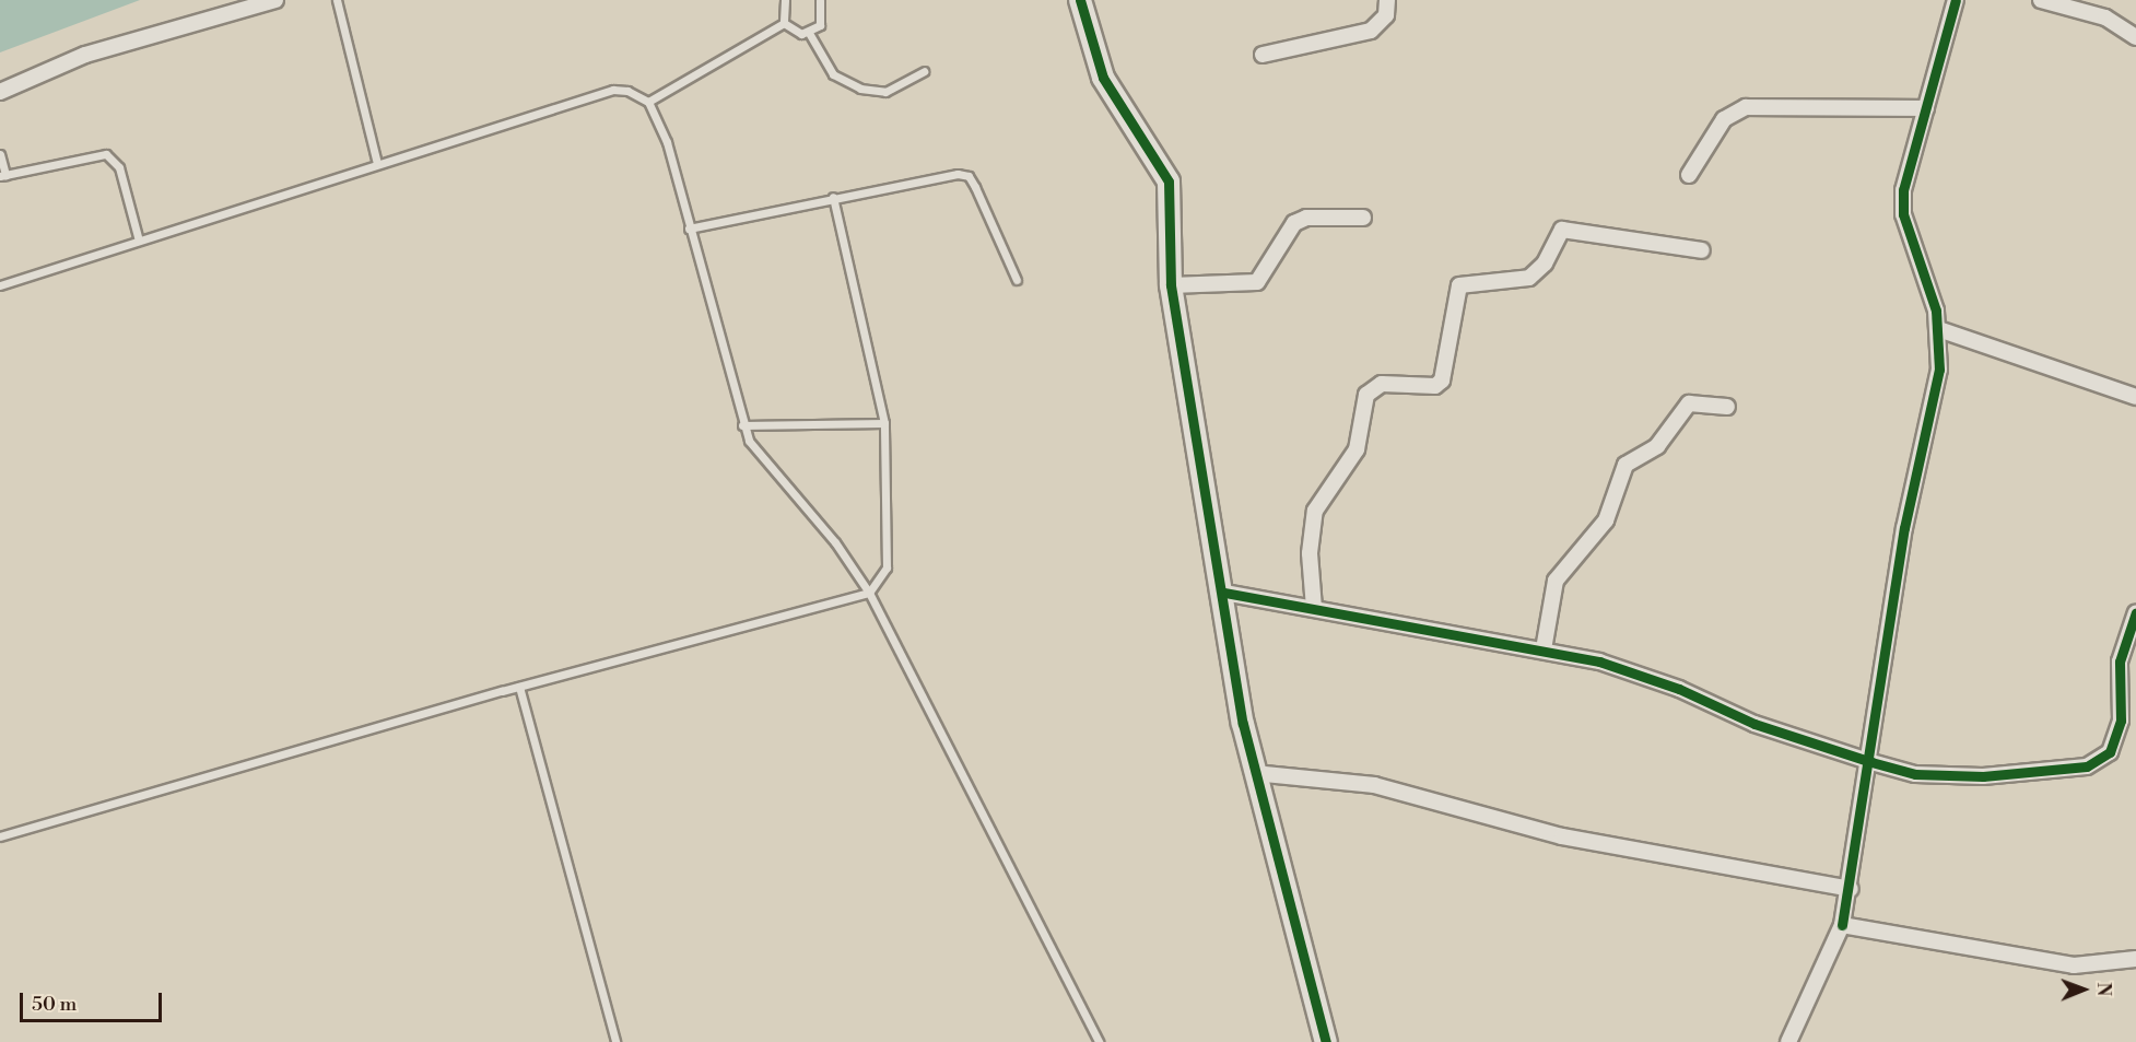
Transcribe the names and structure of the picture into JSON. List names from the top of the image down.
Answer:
{
  "scale_bar": "50 m",
  "north": "right"
}
